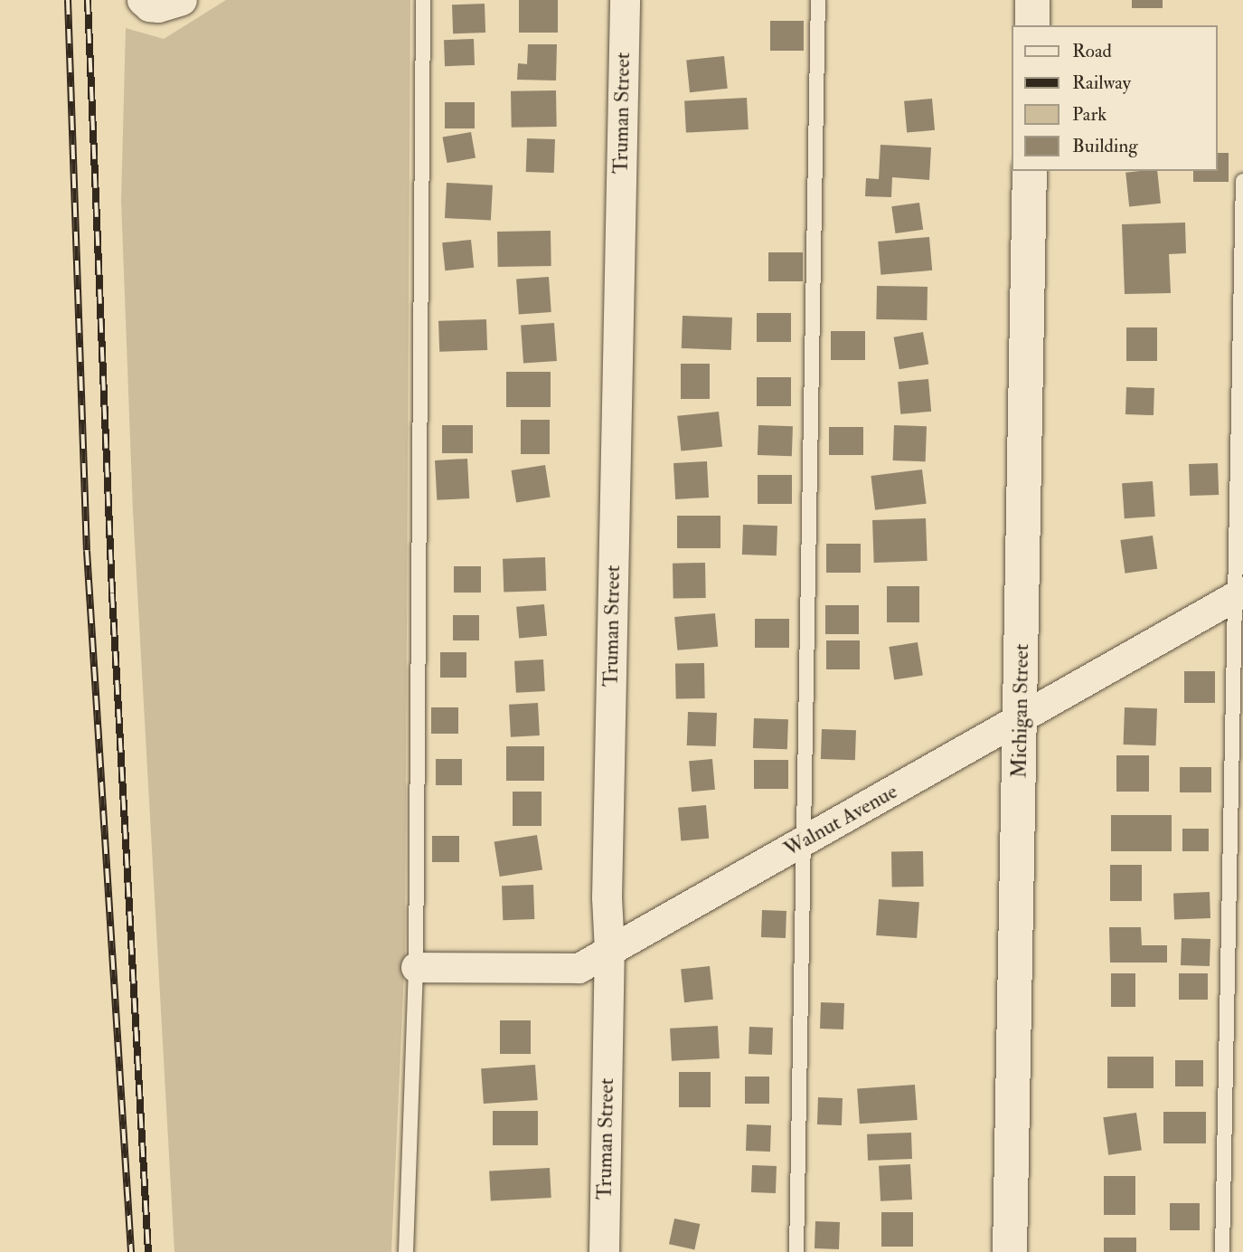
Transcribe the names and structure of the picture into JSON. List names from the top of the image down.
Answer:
{
  "streets": {
    "main road": ["Michigan Street"],
    "street": ["Truman Street", "Walnut Avenue"]
  },
  "crossings": [
    ["Truman Street", "Walnut Avenue"],
    ["Michigan Street", "Walnut Avenue"]
  ],
  "legend": [
    "Road",
    "Railway",
    "Park",
    "Building"
  ]
}
